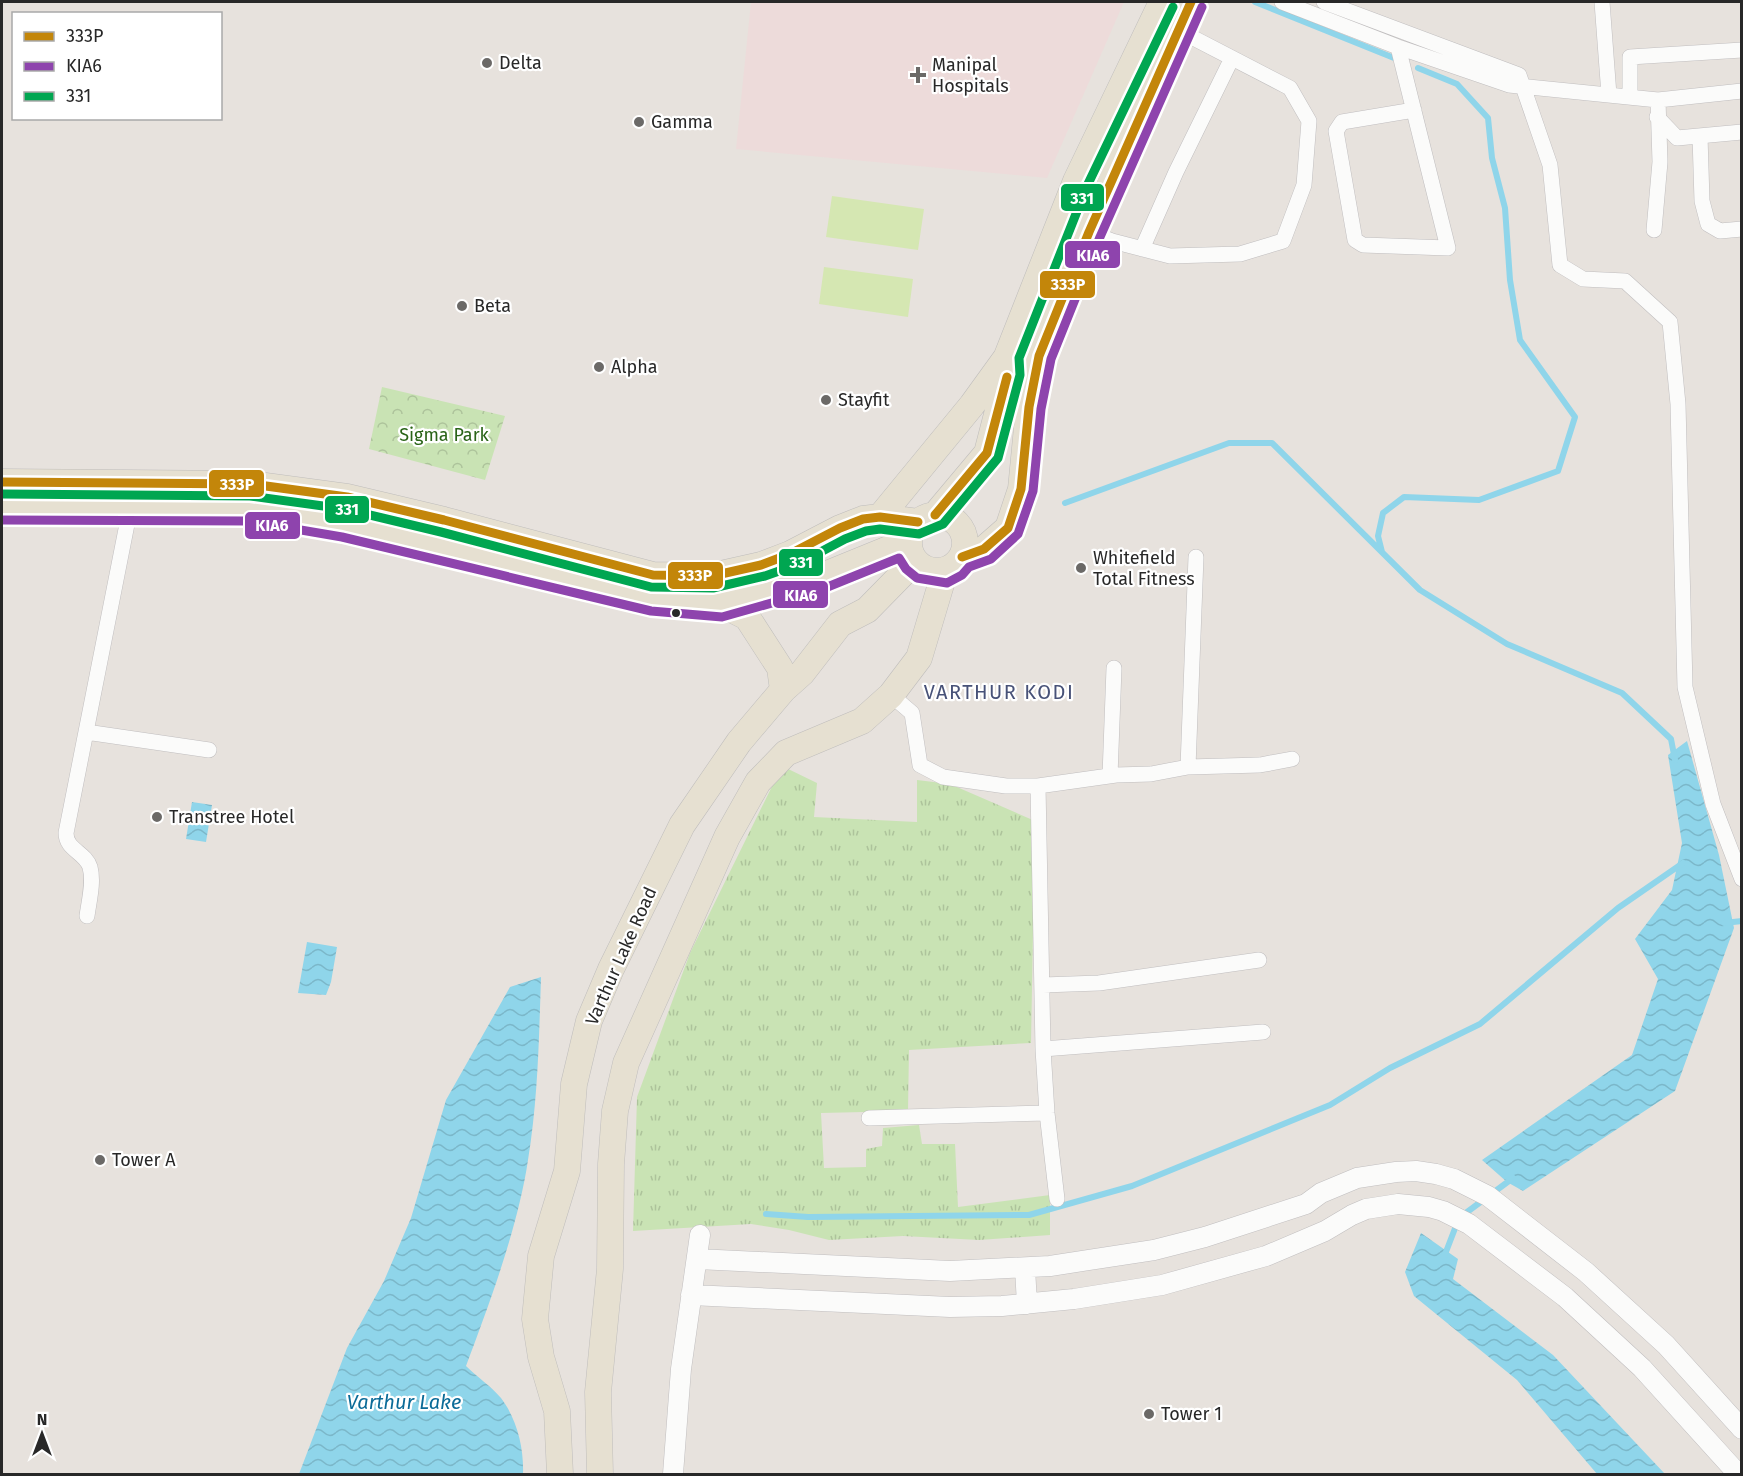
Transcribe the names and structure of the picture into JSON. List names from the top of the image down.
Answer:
{
  "streets": {
    "main road": ["Varthur Lake Road"]
  },
  "districts": ["VARTHUR KODI"],
  "water": ["Varthur Lake"],
  "parks": ["Sigma Park"],
  "places": {
    "other": [
      "Delta",
      "Gamma",
      "Beta",
      "Alpha",
      "Stayfit",
      "Whitefield Total Fitness",
      "Transtree Hotel",
      "Tower A",
      "Tower 1"
    ],
    "health": ["Manipal Hospitals"]
  },
  "lines": ["transit line 333P", "transit line KIA6", "transit line 331"],
  "legend": ["333P", "KIA6", "331"],
  "north": "top"
}
